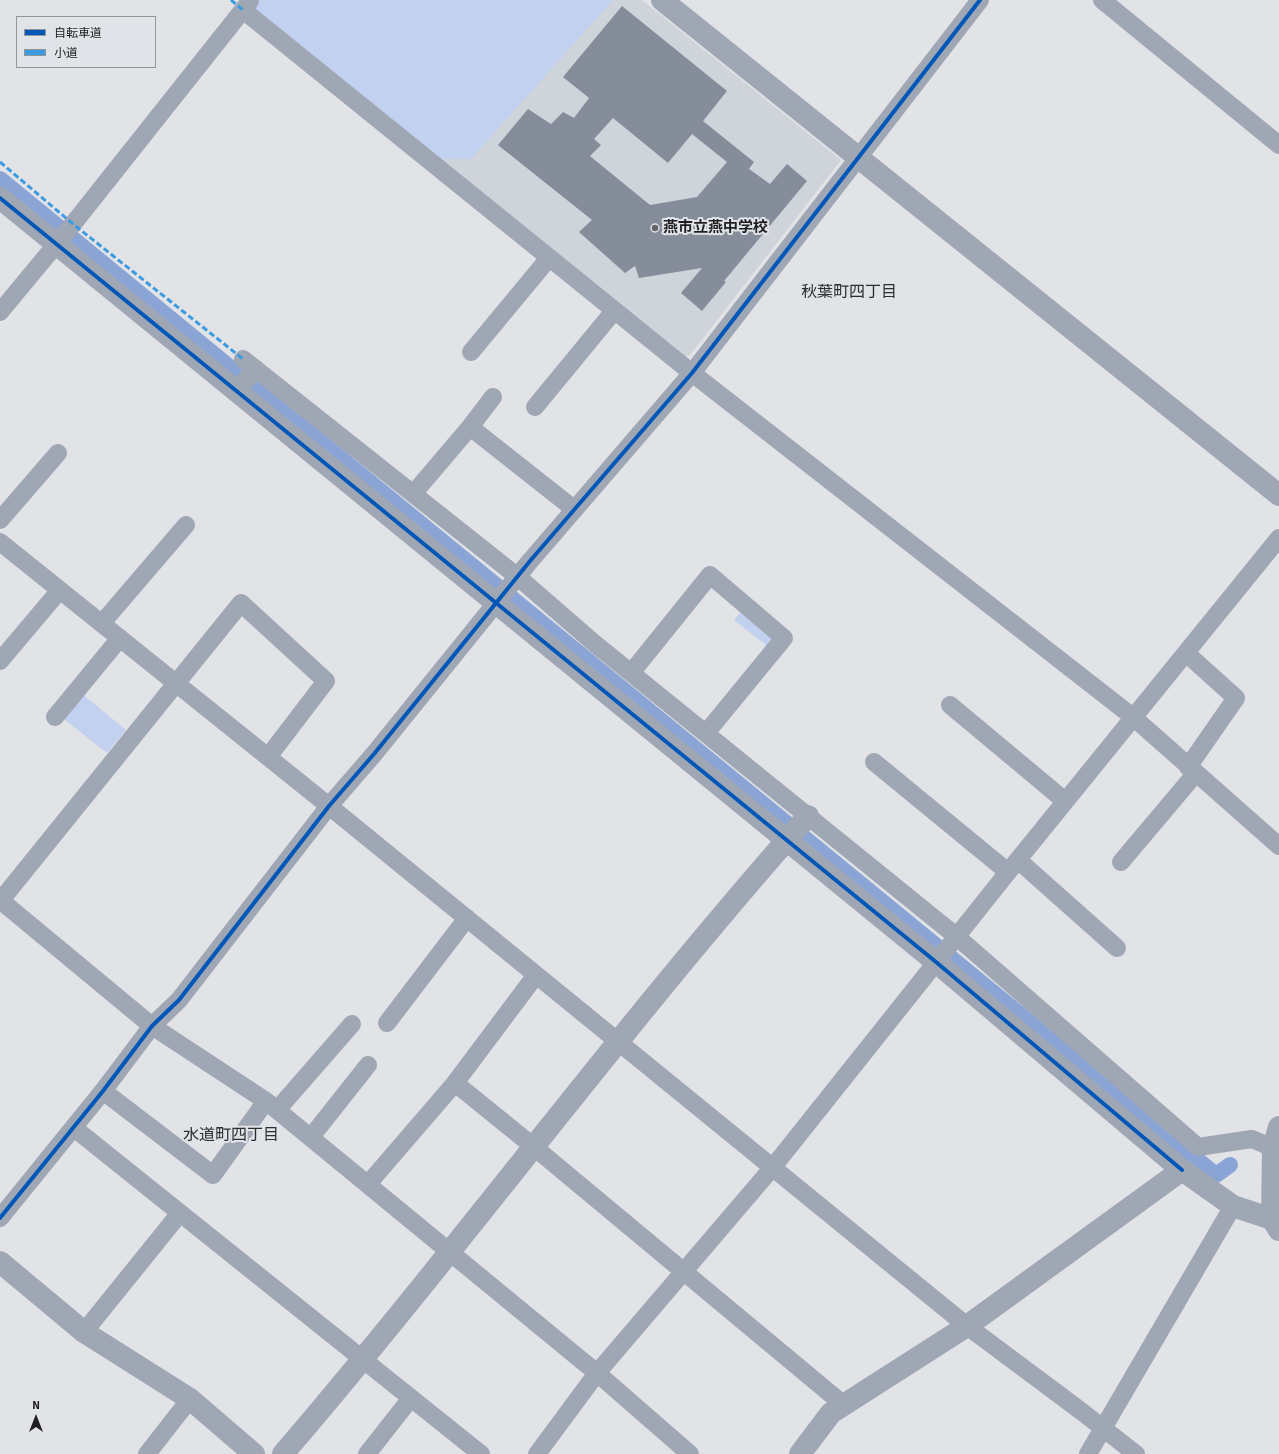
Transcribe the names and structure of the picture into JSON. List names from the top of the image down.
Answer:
{
  "districts": ["秋葉町四丁目", "水道町四丁目"],
  "places": ["燕市立燕中学校"],
  "legend": ["自転車道", "小道"],
  "north": "top"
}
